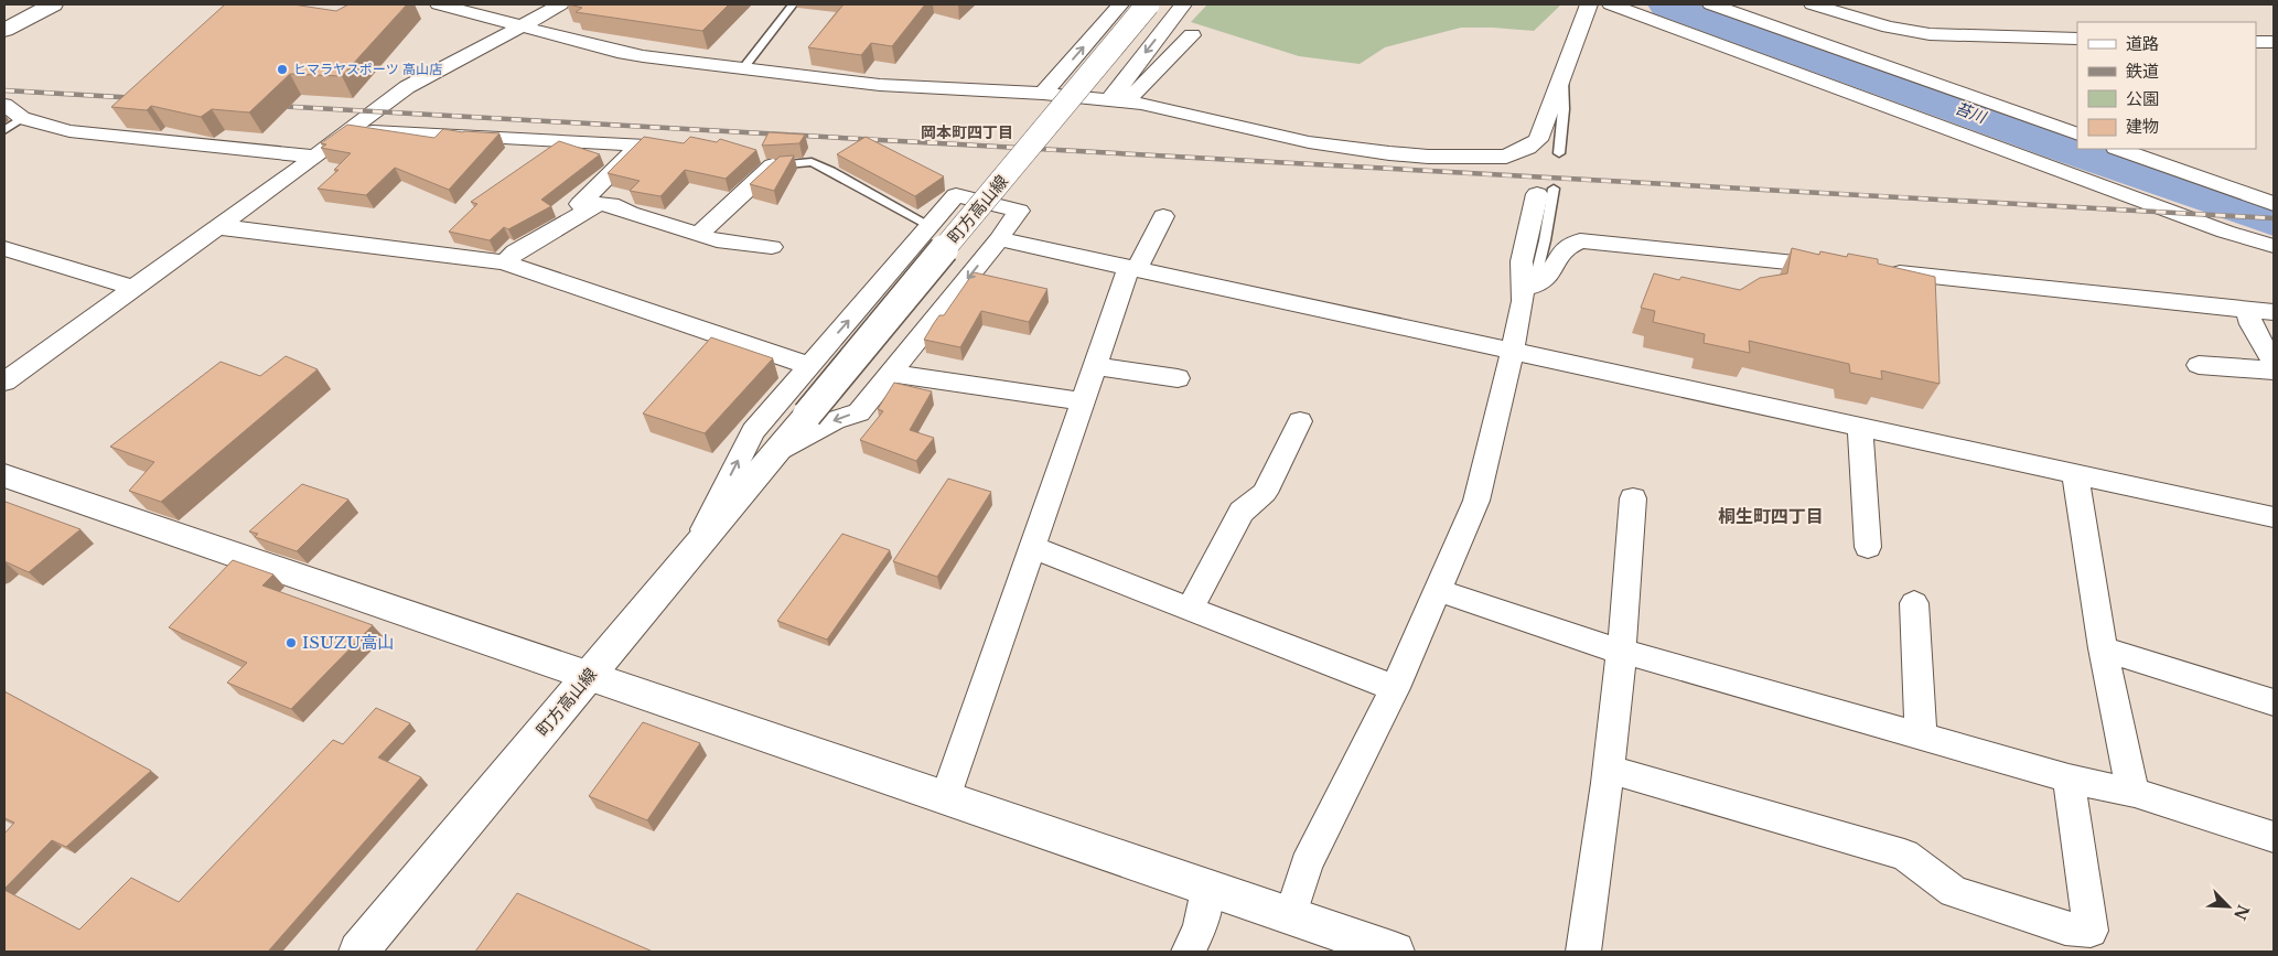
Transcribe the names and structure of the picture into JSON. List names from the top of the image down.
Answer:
{
  "streets": {
    "main road": ["町方高山線"]
  },
  "districts": ["岡本町四丁目", "桐生町四丁目"],
  "water": ["苔川"],
  "places": ["ヒマラヤスポーツ 高山店", "ISUZU高山"],
  "legend": [
    "道路",
    "鉄道",
    "公園",
    "建物"
  ],
  "north": "bottom right"
}
